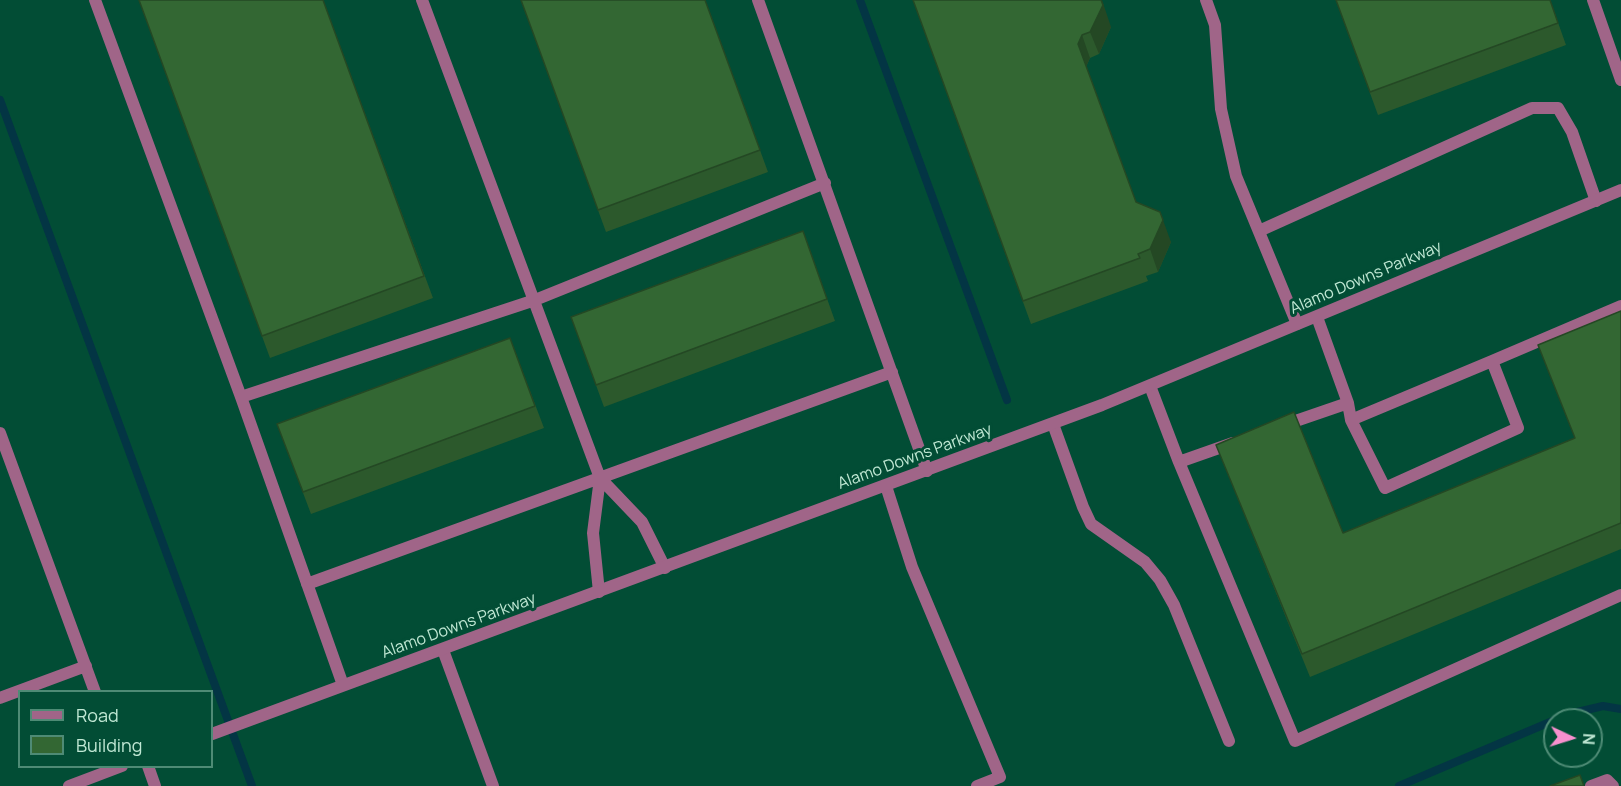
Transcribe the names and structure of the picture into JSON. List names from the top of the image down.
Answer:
{
  "streets": {
    "street": ["Alamo Downs Parkway"]
  },
  "legend": ["Road", "Building"],
  "north": "right"
}
